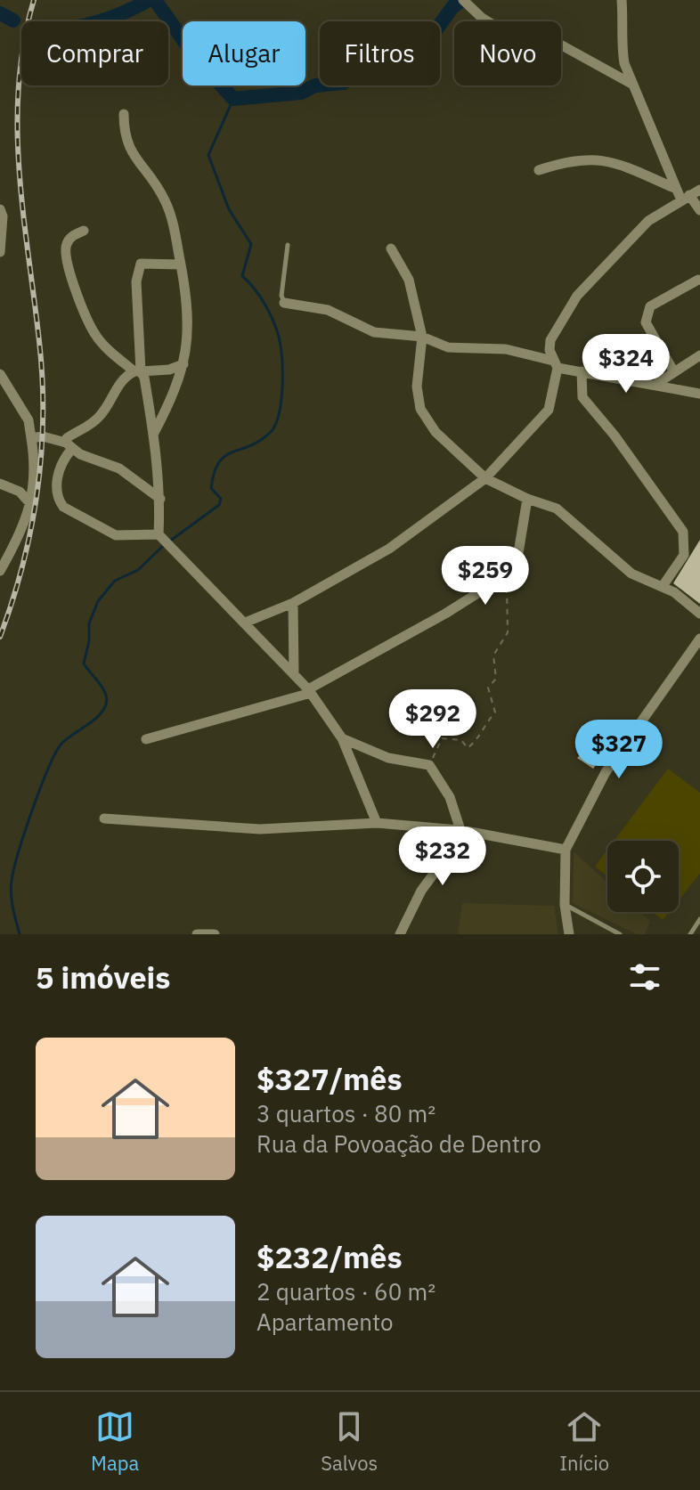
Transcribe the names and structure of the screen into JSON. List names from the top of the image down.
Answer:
{
  "page": {
    "chip": [
      "Comprar",
      "Alugar",
      "Filtros",
      "Novo"
    ],
    "price": [
      "$324",
      "$259",
      "$292",
      "$327",
      "$232"
    ],
    "heading": "5 imóveis",
    "list": [
      {
        "name": "$327/mês",
        "note": "3 quartos · 80 m² · Rua da Povoação de Dentro"
      },
      {
        "name": "$232/mês",
        "note": "2 quartos · 60 m² · Apartamento"
      }
    ],
    "tabs": ["Mapa", "Salvos", "Início"]
  }
}
